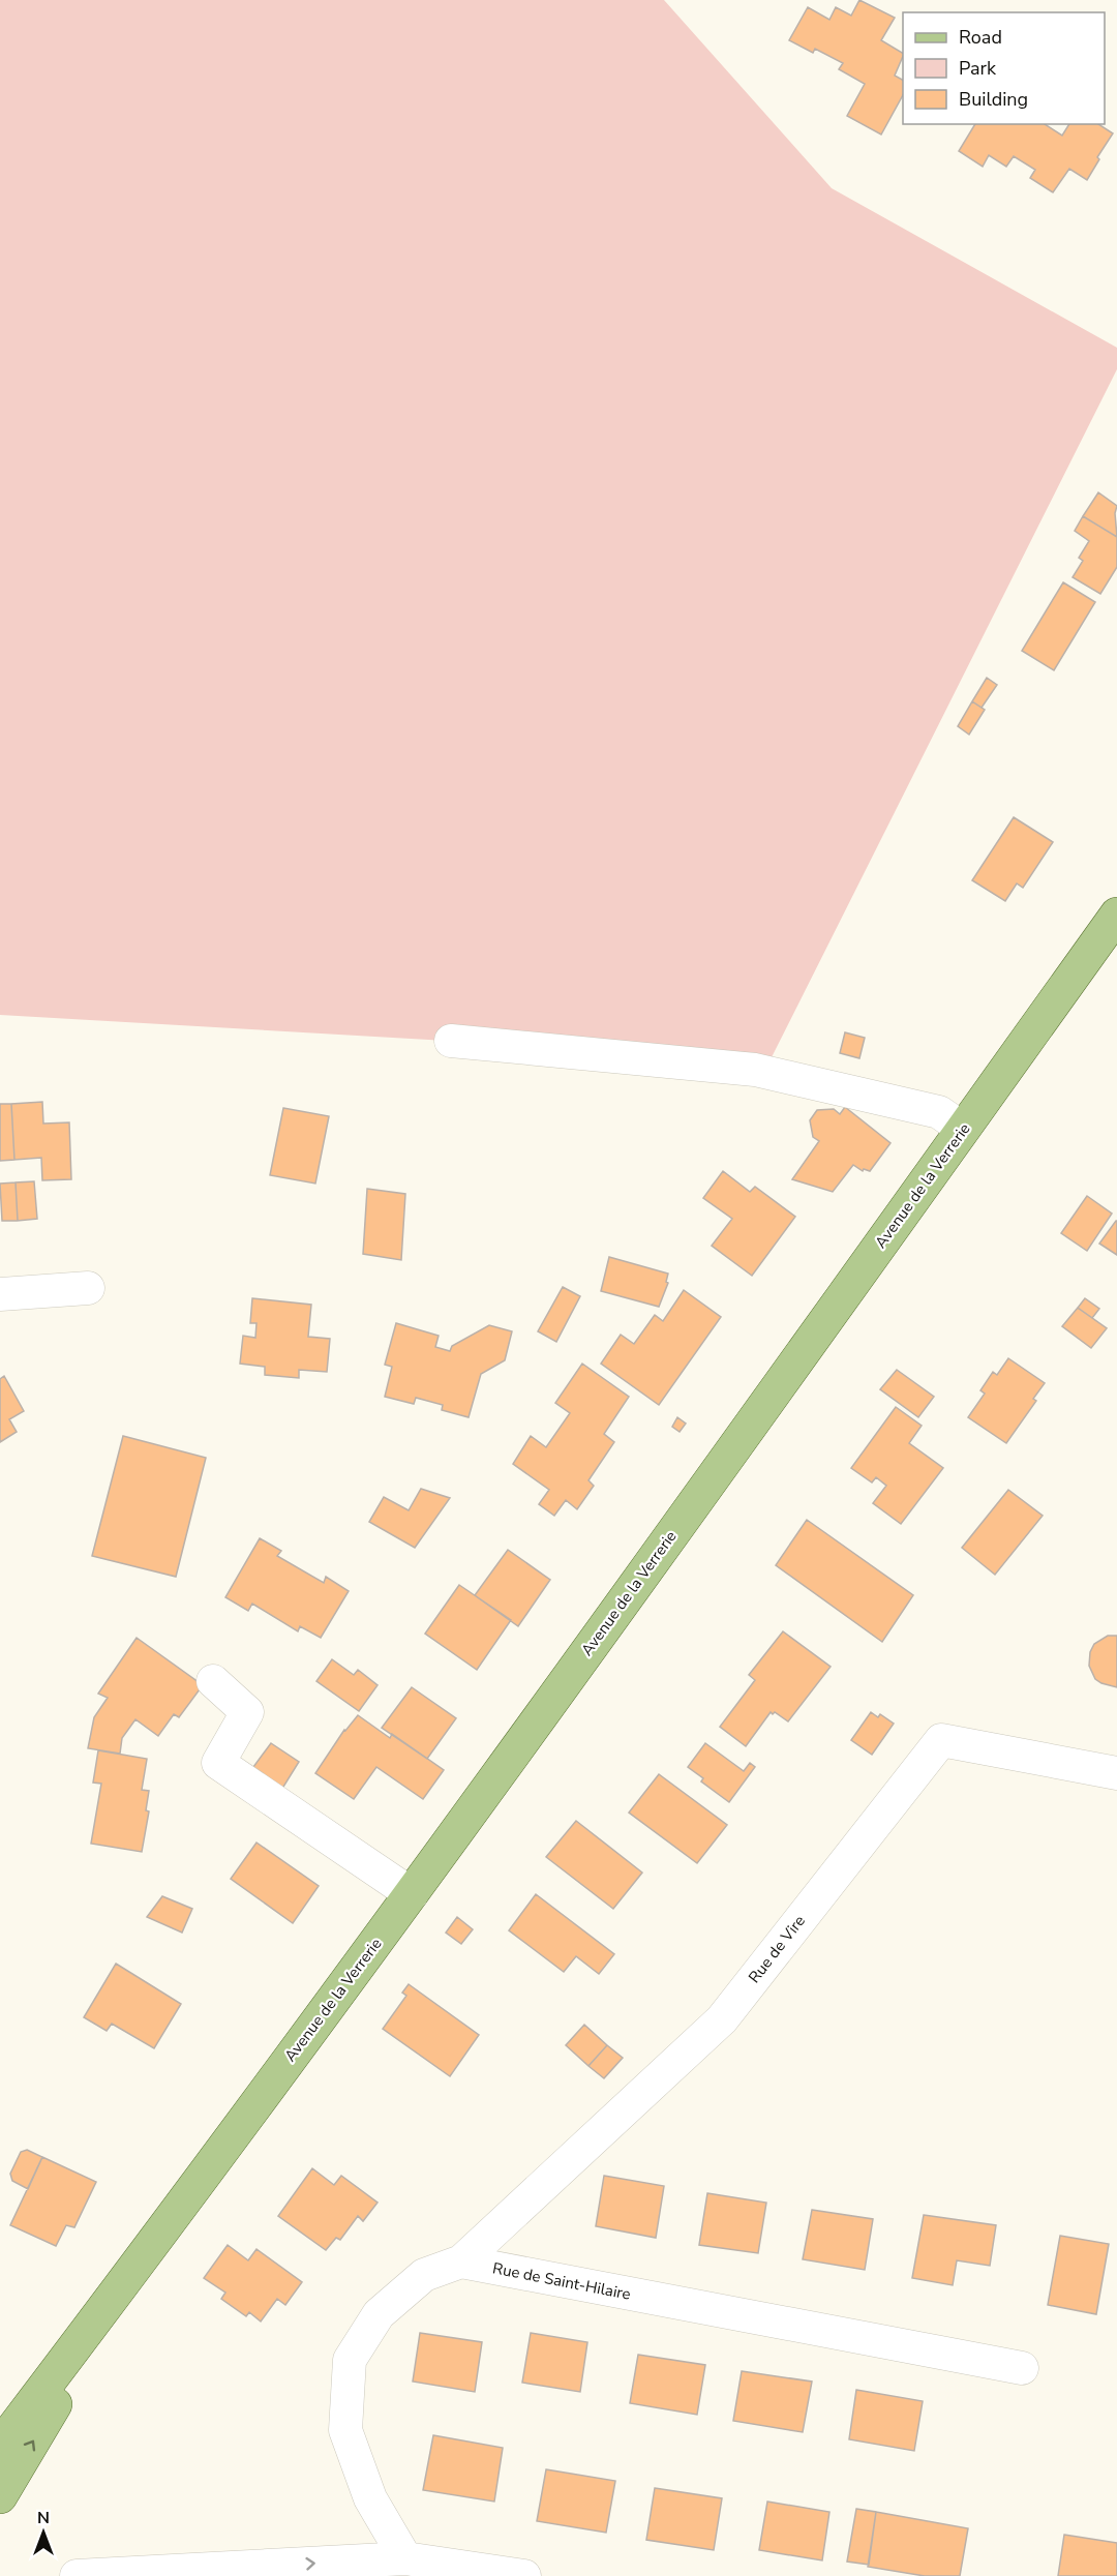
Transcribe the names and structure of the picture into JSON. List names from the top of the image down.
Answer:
{
  "streets": {
    "main road": ["Avenue de la Verrerie"],
    "street": ["Rue de Vire", "Rue de Saint-Hilaire"]
  },
  "crossings": [
    ["Rue de Vire", "Rue de Saint-Hilaire"]
  ],
  "legend": ["Road", "Park", "Building"],
  "north": "top"
}
